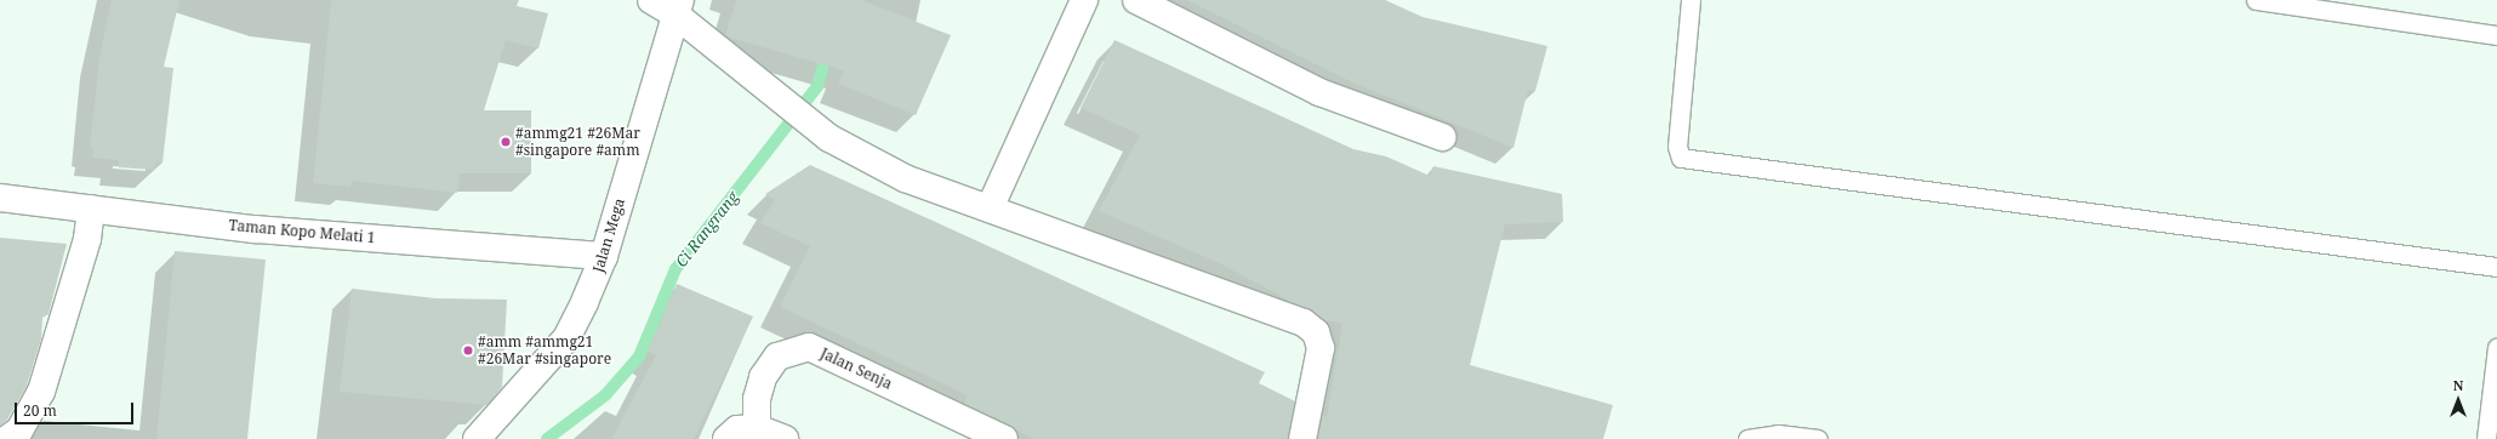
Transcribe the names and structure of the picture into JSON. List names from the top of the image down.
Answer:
{
  "streets": {
    "street": ["Taman Kopo Melati 1", "Jalan Mega", "Jalan Senja"]
  },
  "crossings": [
    ["Taman Kopo Melati 1", "Jalan Mega"]
  ],
  "water": ["Ci Rangrang"],
  "places": ["#ammg21 #26Mar #singapore #amm", "#amm #ammg21 #26Mar #singapore"],
  "scale_bar": "20 m",
  "north": "top"
}
